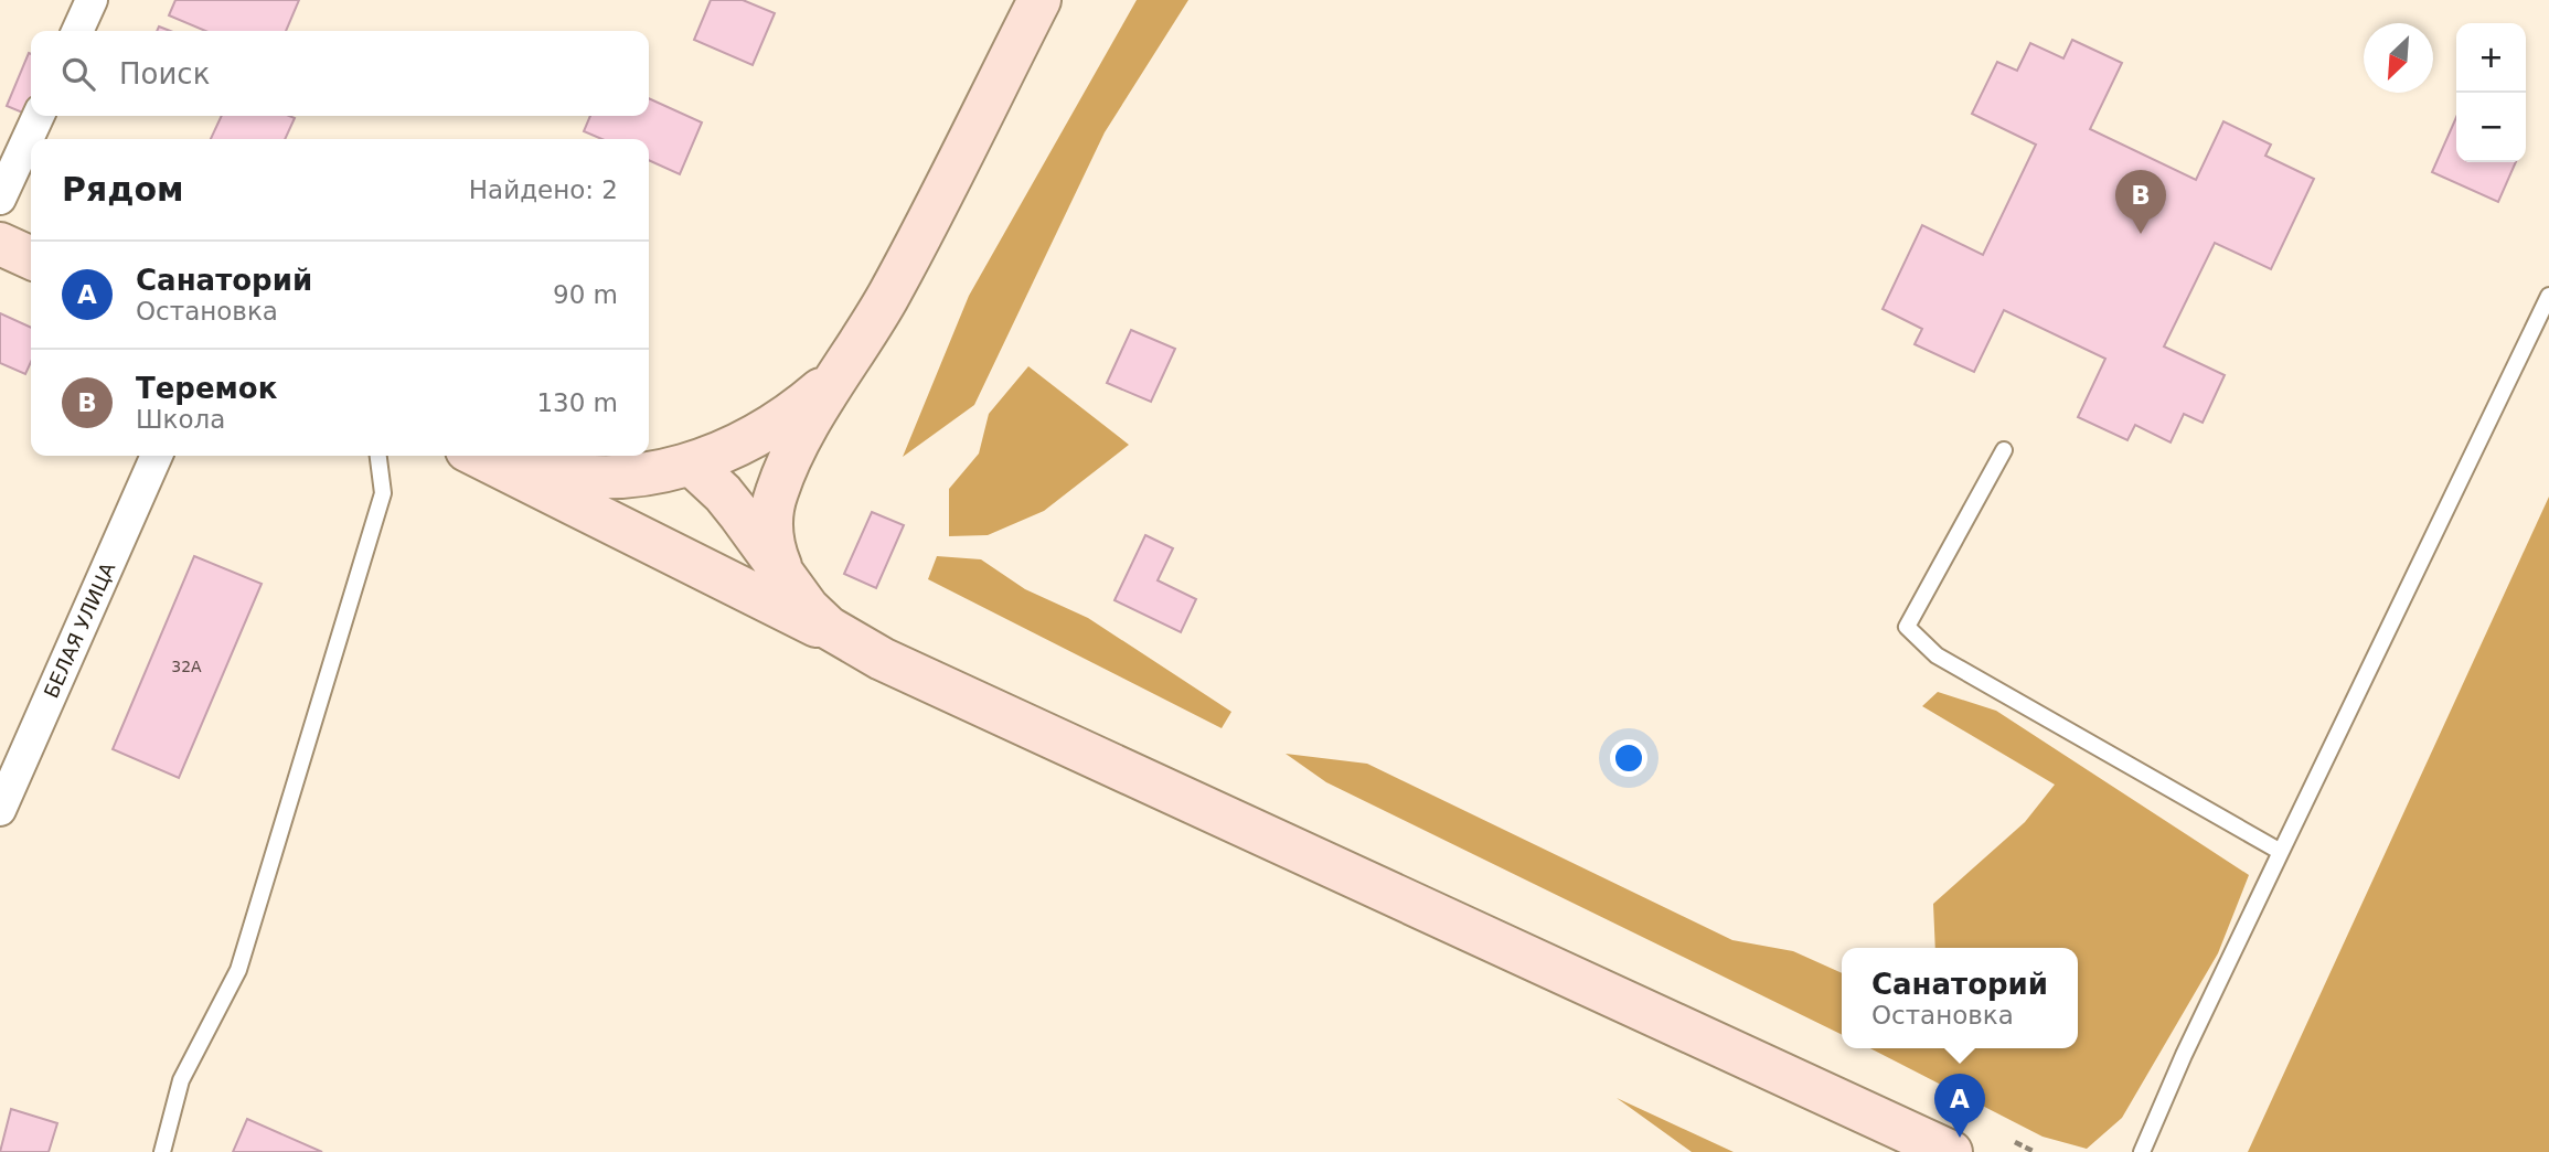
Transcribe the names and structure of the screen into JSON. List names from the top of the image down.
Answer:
{
  "streets": {
    "street": ["БЕЛАЯ УЛИЦА"]
  },
  "house_numbers": ["32А"],
  "north": "bottom left",
  "page": {
    "map_buttons": ["+", "−"],
    "search": "Поиск",
    "heading": ["Рядом", "Найдено: 2"],
    "pins": ["B", "A"],
    "list": [
      {
        "mark": "A",
        "name": "Санаторий",
        "note": "Остановка",
        "value": "90 m"
      },
      {
        "mark": "B",
        "name": "Теремок",
        "note": "Школа",
        "value": "130 m"
      }
    ],
    "popup": ["Санаторий", "Остановка"]
  }
}
